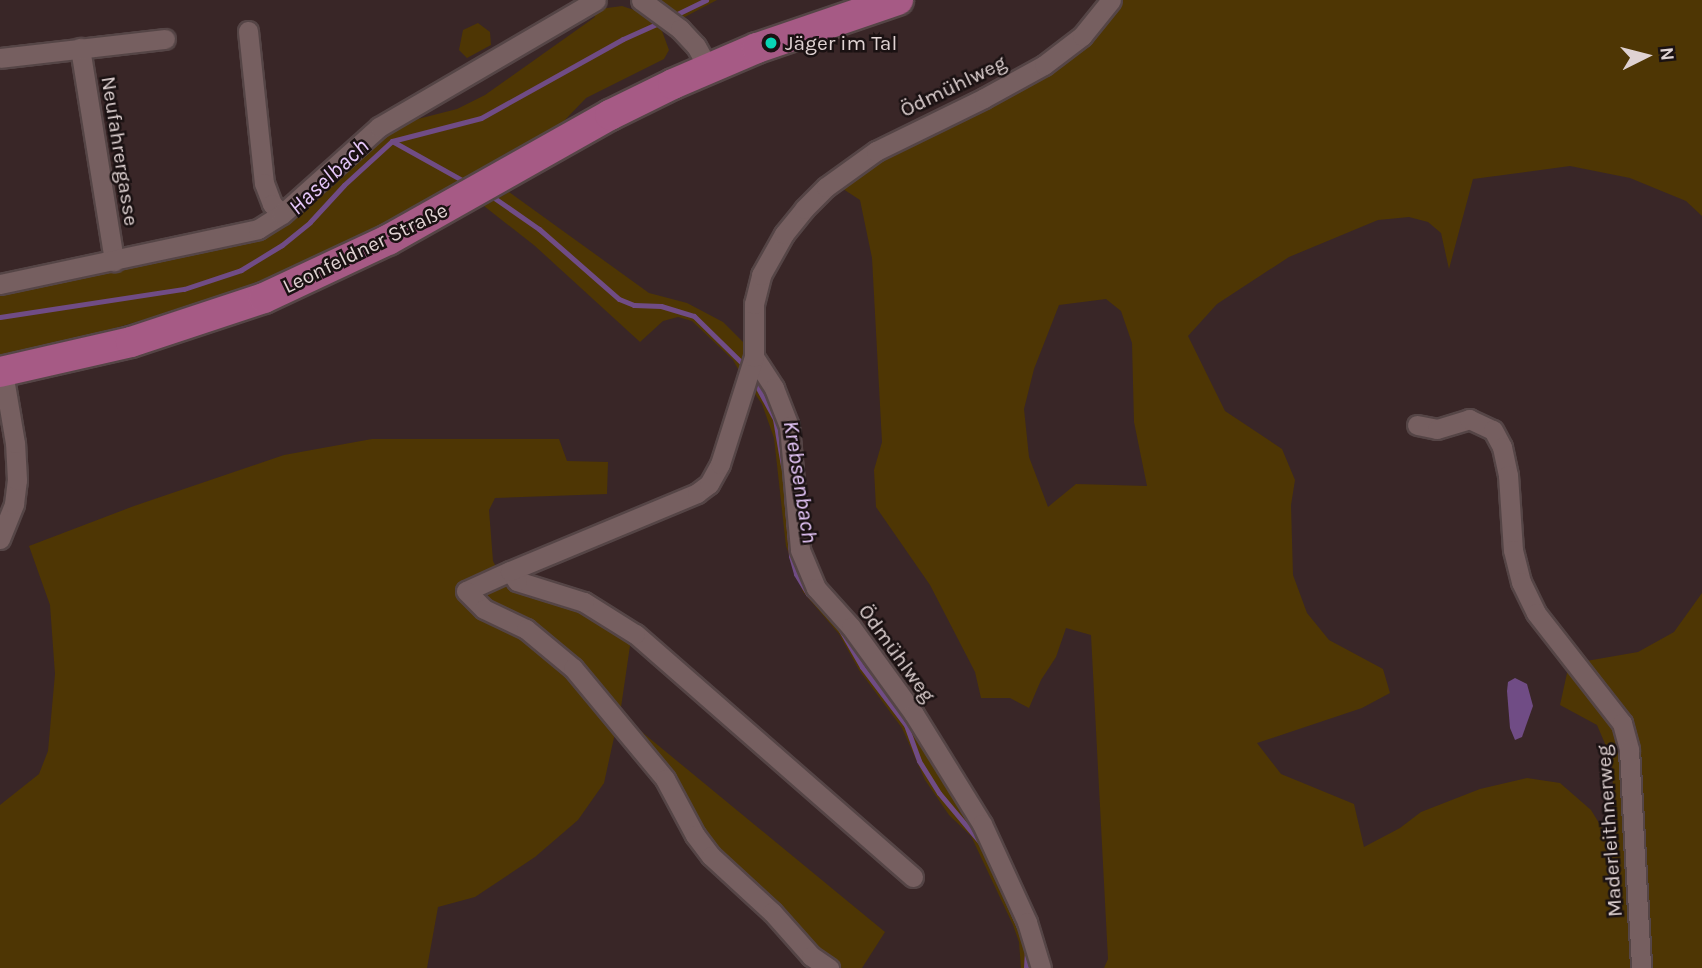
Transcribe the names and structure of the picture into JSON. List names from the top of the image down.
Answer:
{
  "streets": {
    "main road": ["Leonfeldner Straße"],
    "street": ["Ödmühlweg", "Neufahrergasse", "Maderleithnerweg"]
  },
  "water": ["Haselbach", "Krebsenbach"],
  "places": ["Jäger im Tal"],
  "north": "right"
}
